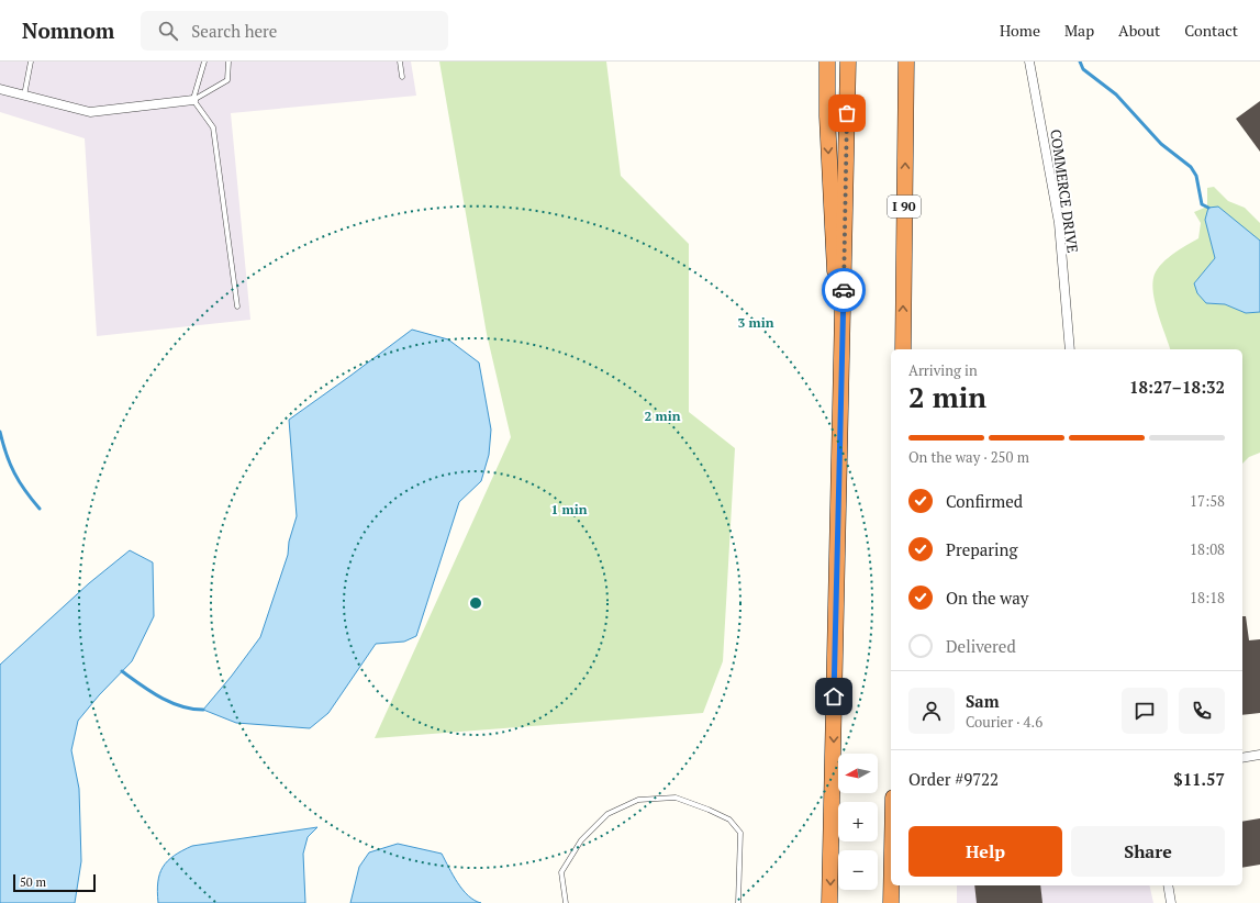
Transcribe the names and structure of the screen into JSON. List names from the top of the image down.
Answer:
{
  "streets": {
    "highway": ["I 90"],
    "street": ["COMMERCE DRIVE"]
  },
  "scale_bar": "50 m",
  "north": "left",
  "page": {
    "header": "Nomnom",
    "search": "Search here",
    "nav": [
      "Home",
      "Map",
      "About",
      "Contact"
    ],
    "heading": ["2 min", "Arriving in", "18:27–18:32"],
    "panel": [
      "Sam",
      "Courier · 4.6",
      "Order #9722",
      "$11.57"
    ],
    "bar": "On the way · 250 m",
    "list": [
      ["Confirmed", "17:58"],
      ["Preparing", "18:08"],
      ["On the way", "18:18"],
      "Delivered"
    ],
    "map_buttons": ["+", "−"],
    "buttons": ["Help", "Share"],
    "scale": "50 m"
  },
  "rings": ["3 min", "2 min", "1 min"]
}
